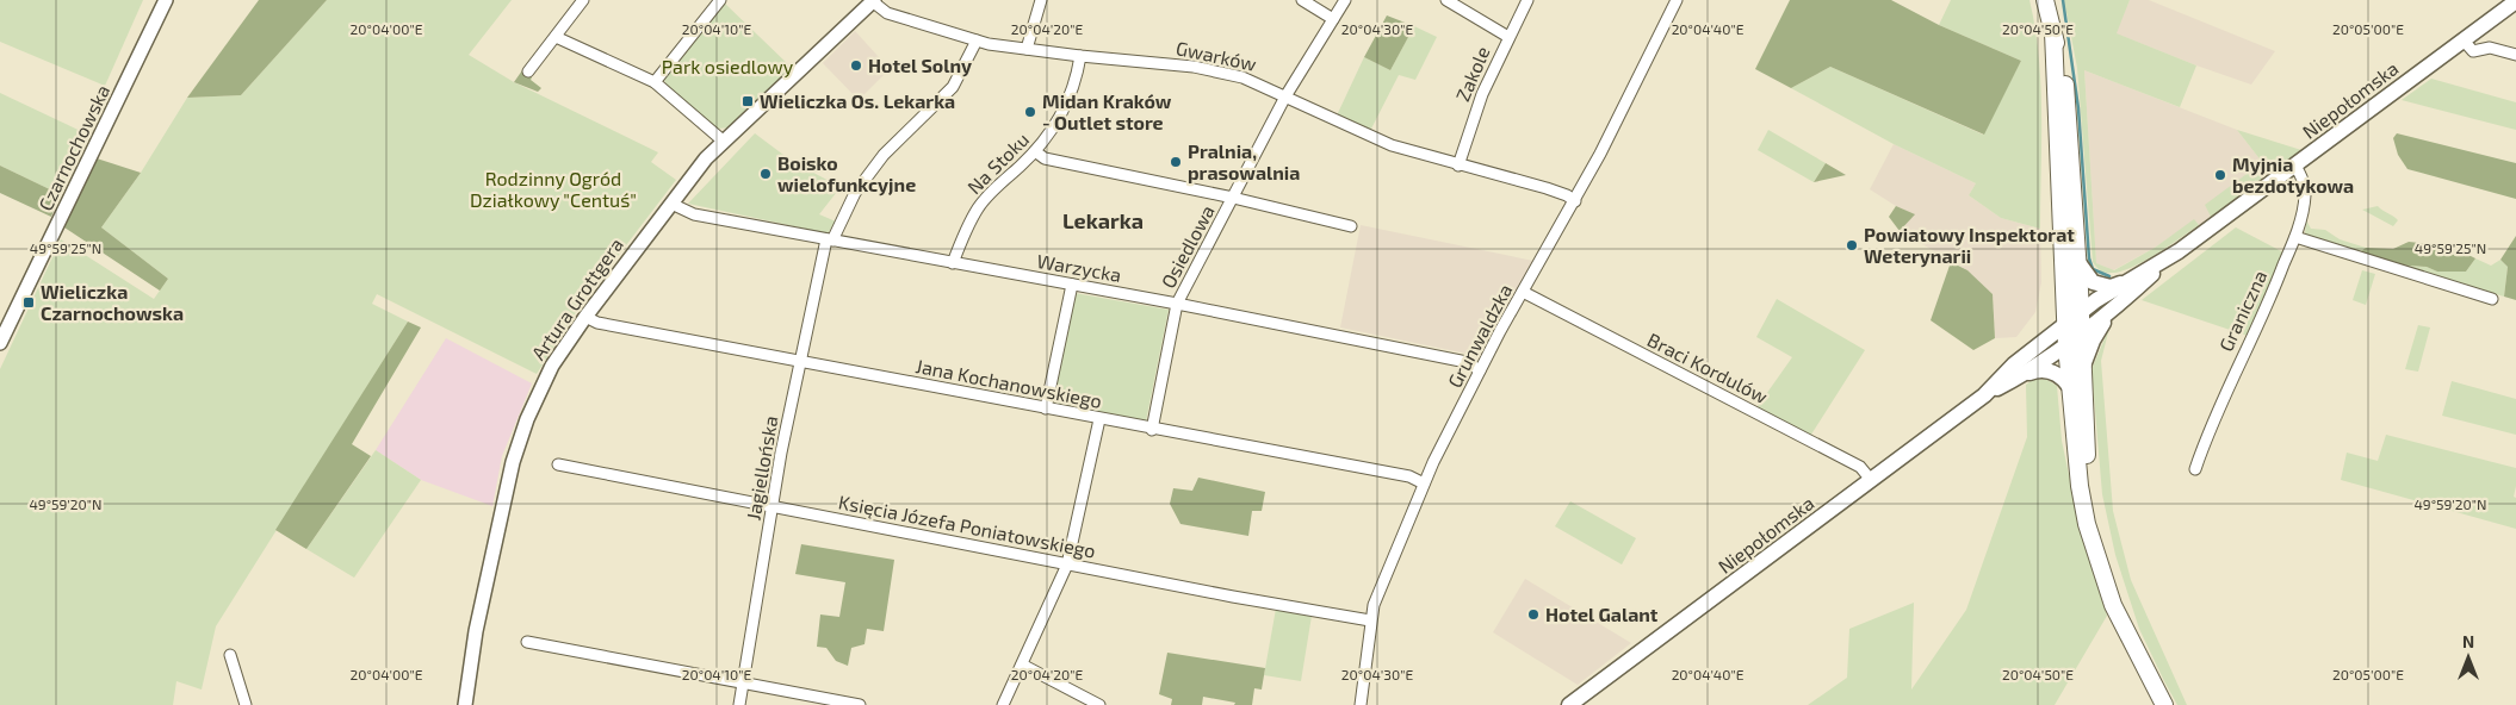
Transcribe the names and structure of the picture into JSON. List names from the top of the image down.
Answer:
{
  "streets": {
    "main road": ["Niepołomska"],
    "street": [
      "Gwarków",
      "Zakole",
      "Czarnochowska",
      "Na Stoku",
      "Osiedlowa",
      "Warzycka",
      "Artura Grottgera",
      "Graniczna",
      "Grunwaldzka",
      "Braci Kordulów",
      "Jana Kochanowskiego",
      "Jagiellońska",
      "Księcia Józefa Poniatowskiego"
    ]
  },
  "crossings": [
    ["Gwarków", "Zakole"],
    ["Gwarków", "Na Stoku"],
    ["Gwarków", "Osiedlowa"],
    ["Gwarków", "Artura Grottgera"],
    ["Gwarków", "Grunwaldzka"],
    ["Gwarków", "Jagiellońska"],
    ["Niepołomska", "Graniczna"],
    ["Niepołomska", "Braci Kordulów"],
    ["Na Stoku", "Warzycka"],
    ["Osiedlowa", "Warzycka"],
    ["Osiedlowa", "Jana Kochanowskiego"],
    ["Warzycka", "Artura Grottgera"],
    ["Warzycka", "Grunwaldzka"],
    ["Warzycka", "Jagiellońska"],
    ["Artura Grottgera", "Jana Kochanowskiego"],
    ["Grunwaldzka", "Braci Kordulów"],
    ["Grunwaldzka", "Jana Kochanowskiego"],
    ["Grunwaldzka", "Księcia Józefa Poniatowskiego"],
    ["Jana Kochanowskiego", "Jagiellońska"],
    ["Jagiellońska", "Księcia Józefa Poniatowskiego"]
  ],
  "districts": ["Lekarka"],
  "parks": ["Park osiedlowy", "Rodzinny Ogród Działkowy \"Centuś\""],
  "places": {
    "other": [
      "Hotel Solny",
      "Midan Kraków - Outlet store",
      "Pralnia, prasowalnia",
      "Boisko wielofunkcyjne",
      "Myjnia bezdotykowa",
      "Powiatowy Inspektorat Weterynarii",
      "Hotel Galant"
    ],
    "transit": ["Wieliczka Os. Lekarka", "Wieliczka Czarnochowska"]
  },
  "north": "top",
  "coordinates": [
    "20°04'00\"E",
    "20°04'10\"E",
    "20°04'20\"E",
    "20°04'30\"E",
    "20°04'40\"E",
    "20°04'50\"E",
    "20°05'00\"E",
    "49°59'25\"N",
    "49°59'20\"N"
  ]
}
